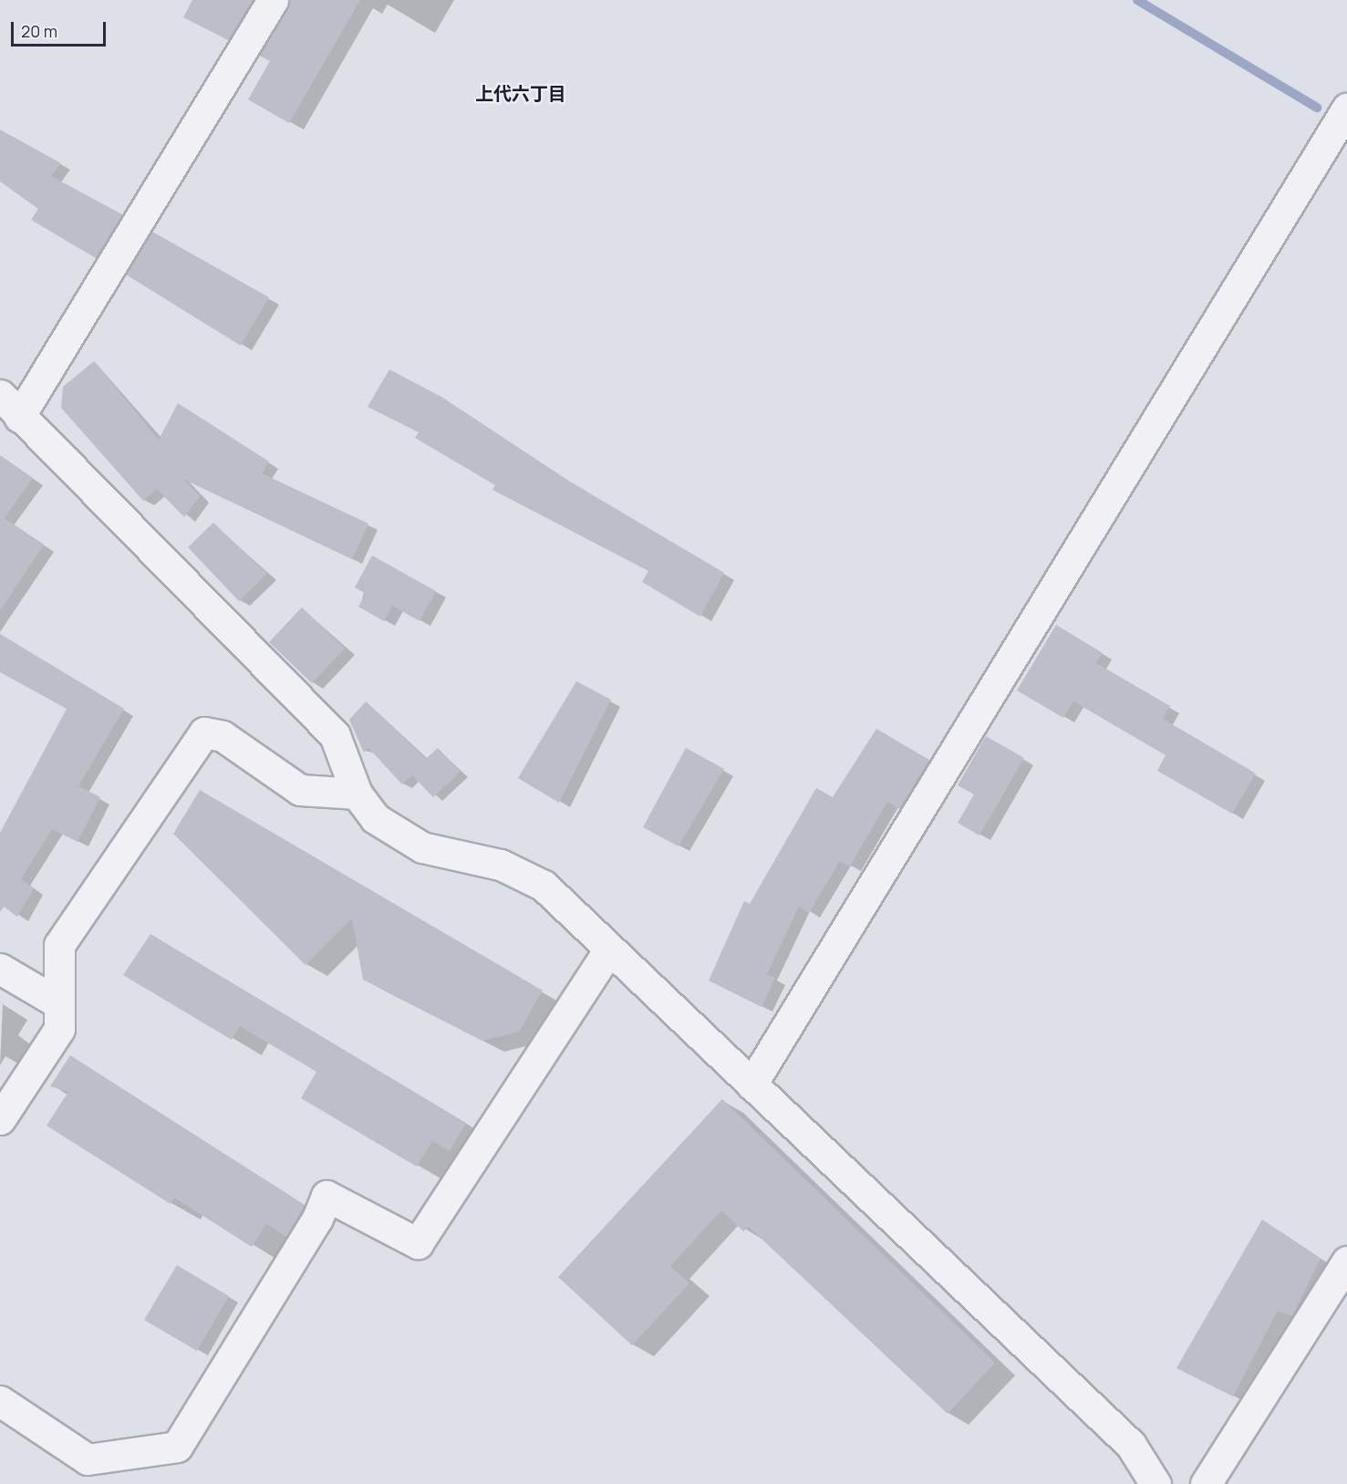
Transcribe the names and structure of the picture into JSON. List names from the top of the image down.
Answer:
{
  "districts": ["上代六丁目"],
  "scale_bar": "20 m"
}
